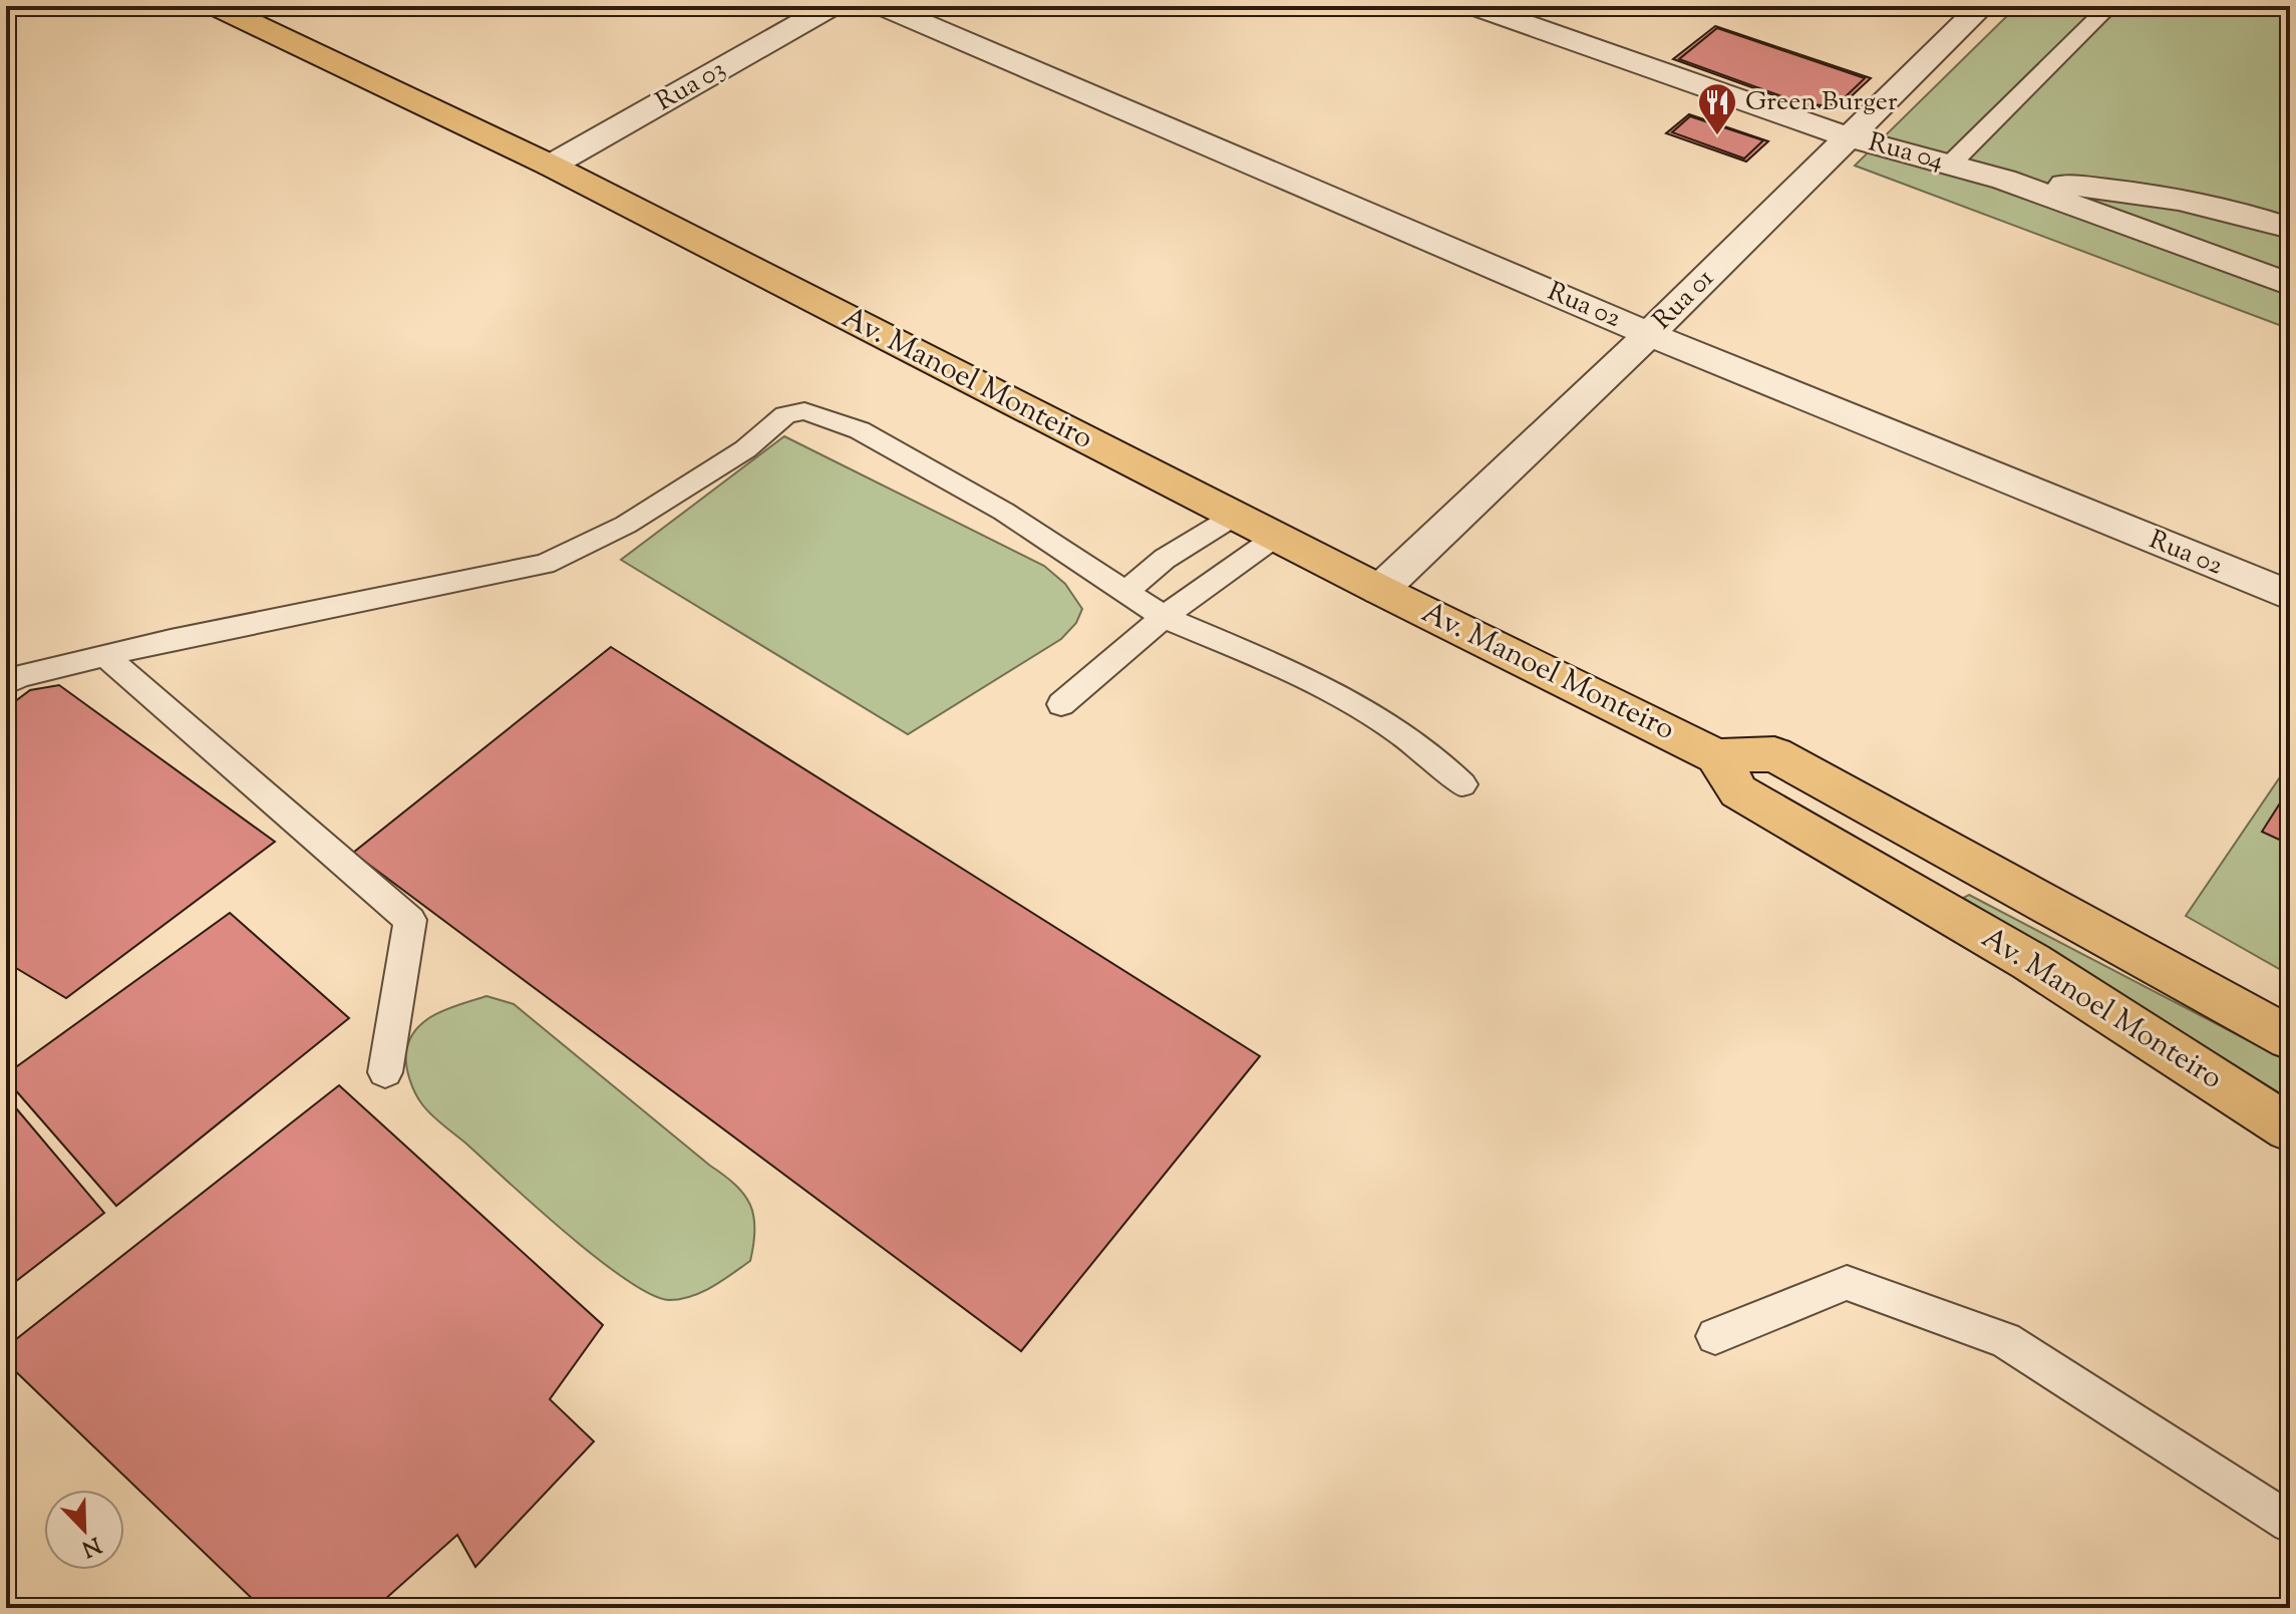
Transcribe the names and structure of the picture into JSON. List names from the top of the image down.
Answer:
{
  "streets": {
    "main road": ["Av. Manoel Monteiro"],
    "street": [
      "Rua 03",
      "Rua 04",
      "Rua 01",
      "Rua 02"
    ]
  },
  "crossings": [
    ["Rua 03", "Av. Manoel Monteiro"],
    ["Rua 04", "Rua 01"],
    ["Rua 01", "Rua 02"],
    ["Rua 01", "Av. Manoel Monteiro"]
  ],
  "places": {
    "restaurant": ["Green Burger"]
  },
  "north": "bottom right"
}
